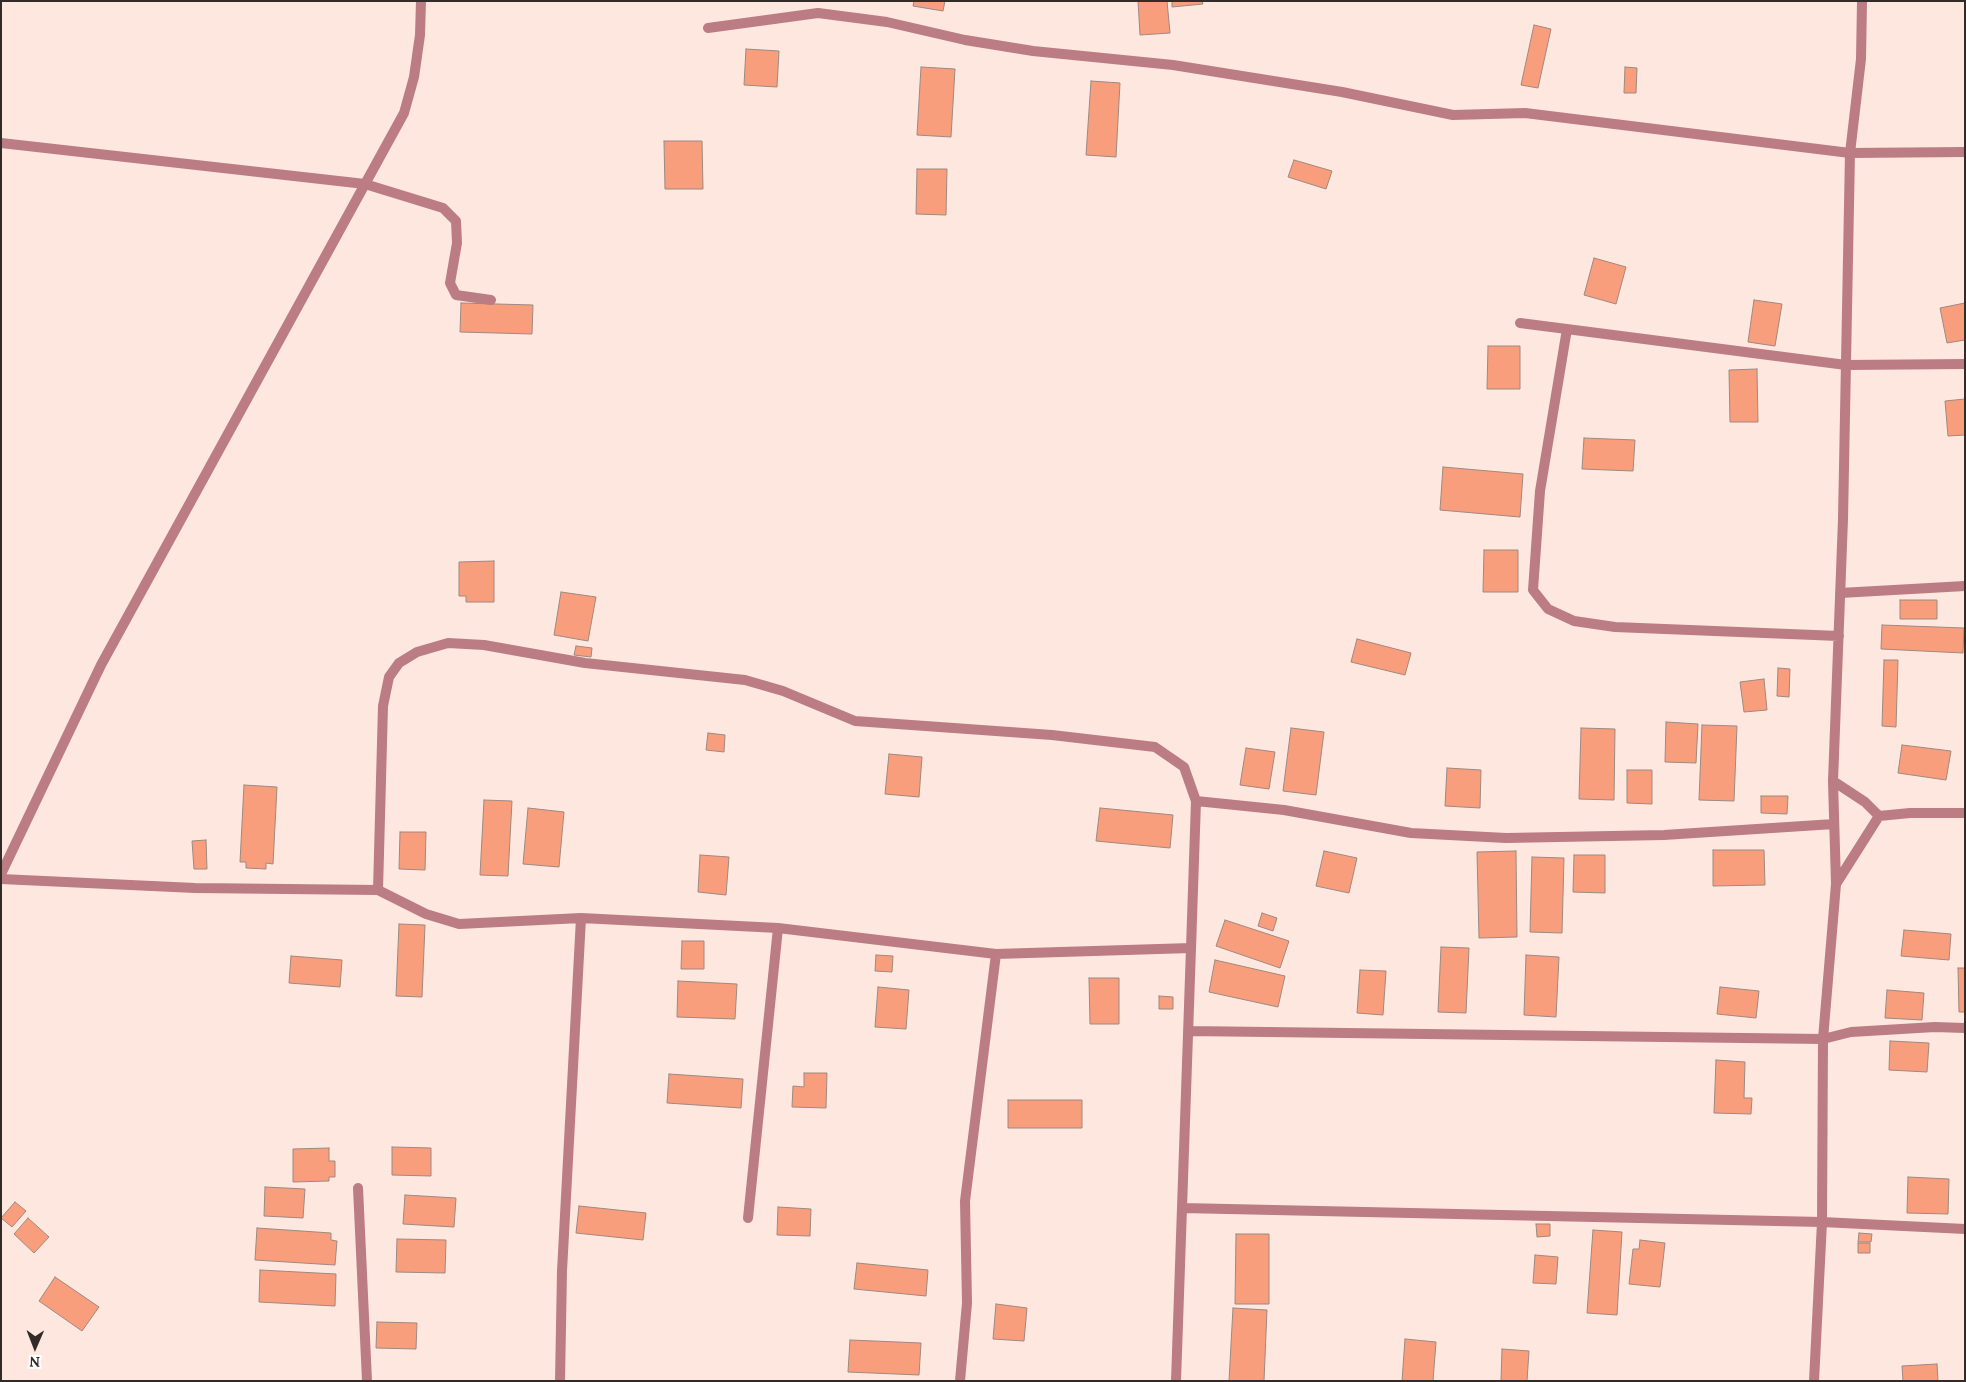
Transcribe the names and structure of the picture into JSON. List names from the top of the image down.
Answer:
{
  "north": "bottom"
}
